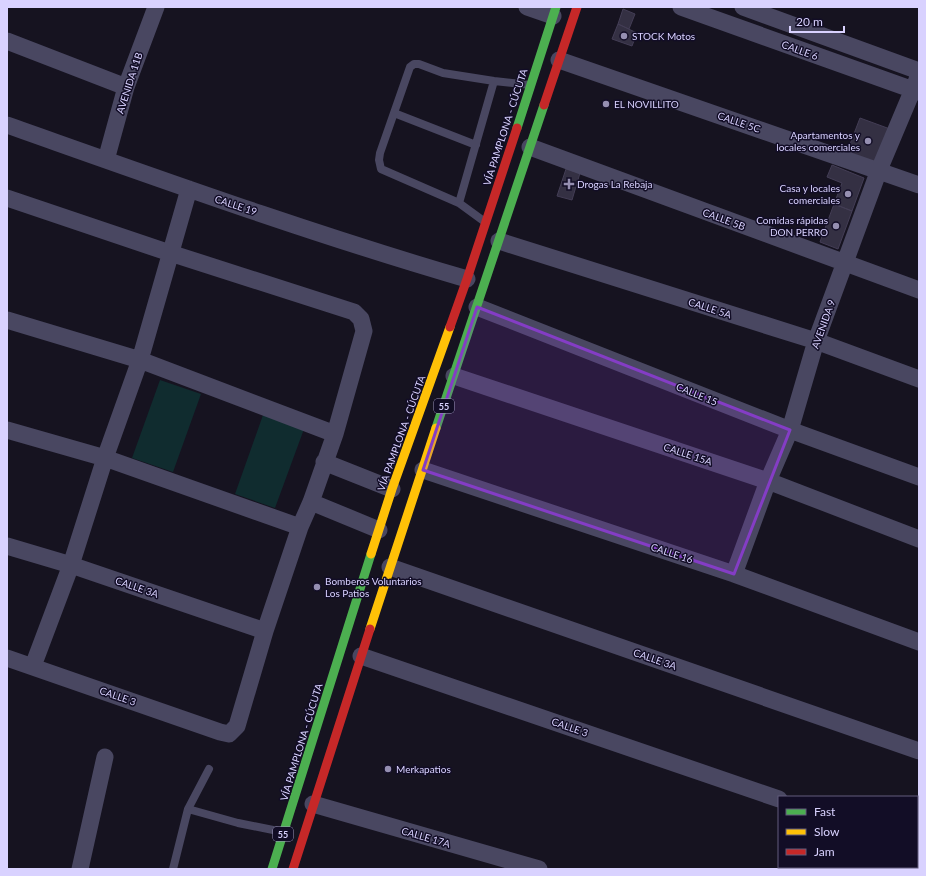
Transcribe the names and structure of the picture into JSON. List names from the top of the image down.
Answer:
{
  "streets": {
    "highway": ["VÍA PAMPLONA - CÚCUTA", "55"],
    "street": [
      "CALLE 6",
      "AVENIDA 11B",
      "CALLE 5C",
      "CALLE 19",
      "CALLE 5B",
      "CALLE 5A",
      "AVENIDA 9",
      "CALLE 15",
      "CALLE 15A",
      "CALLE 16",
      "CALLE 3A",
      "CALLE 3",
      "CALLE 17A"
    ]
  },
  "crossings": [
    ["CALLE 6", "AVENIDA 9"],
    ["AVENIDA 11B", "CALLE 19"],
    ["CALLE 5C", "AVENIDA 9"],
    ["CALLE 5C", "55"],
    ["VÍA PAMPLONA - CÚCUTA", "CALLE 19"],
    ["CALLE 5B", "AVENIDA 9"],
    ["CALLE 5B", "55"],
    ["CALLE 5A", "AVENIDA 9"],
    ["CALLE 5A", "55"],
    ["AVENIDA 9", "CALLE 15"],
    ["AVENIDA 9", "CALLE 15A"],
    ["AVENIDA 9", "CALLE 16"],
    ["CALLE 15", "55"],
    ["55", "CALLE 15A"],
    ["55", "CALLE 16"],
    ["55", "CALLE 3A"],
    ["55", "CALLE 3"],
    ["55", "CALLE 17A"],
    ["CALLE 3A", "CALLE 3"]
  ],
  "places": {
    "other": [
      "STOCK Motos",
      "EL NOVILLITO",
      "Apartamentos y locales comerciales",
      "Casa y locales comerciales",
      "Comidas rápidas DON PERRO",
      "Bomberos Voluntarios Los Patios",
      "Merkapatios"
    ],
    "health": ["Drogas La Rebaja"]
  },
  "legend": ["Fast", "Slow", "Jam"],
  "scale_bar": "20 m"
}
